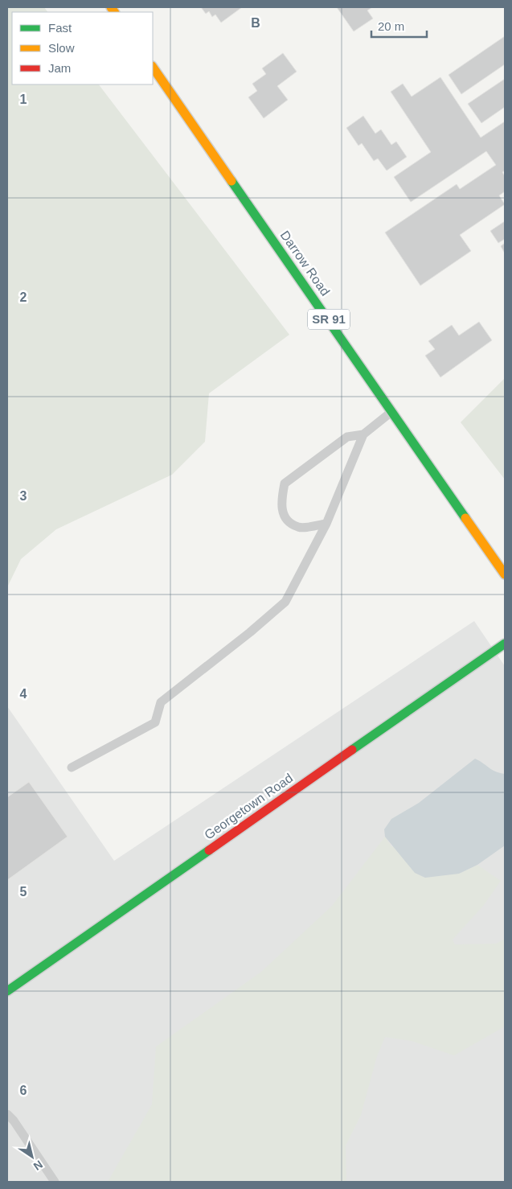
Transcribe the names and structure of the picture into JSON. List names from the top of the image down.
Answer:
{
  "streets": {
    "main road": ["Darrow Road", "SR 91", "Georgetown Road"]
  },
  "legend": ["Fast", "Slow", "Jam"],
  "scale_bar": "20 m",
  "north": "bottom right",
  "grid": {
    "columns": ["B"],
    "rows": [
      "1",
      "2",
      "3",
      "4",
      "5",
      "6"
    ]
  }
}
